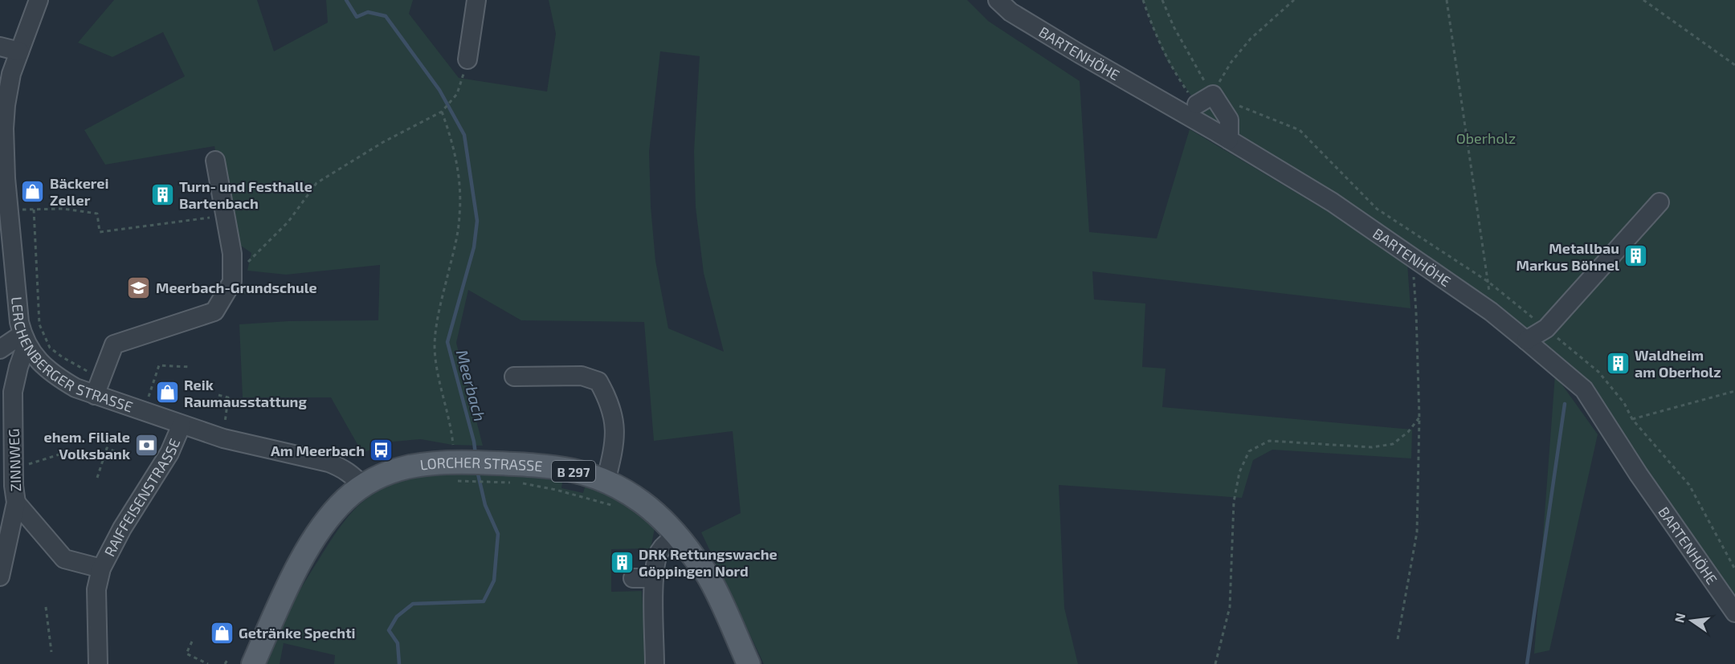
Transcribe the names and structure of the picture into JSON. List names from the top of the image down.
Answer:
{
  "streets": {
    "main road": ["LORCHER STRASSE", "B 297"],
    "street": [
      "BARTENHÖHE",
      "LERCHENBERGER STRASSE",
      "ZINNWEG",
      "RAIFFEISENSTRASSE"
    ]
  },
  "crossings": [
    ["LERCHENBERGER STRASSE", "ZINNWEG"],
    ["LERCHENBERGER STRASSE", "LORCHER STRASSE"],
    ["LERCHENBERGER STRASSE", "RAIFFEISENSTRASSE"],
    ["ZINNWEG", "RAIFFEISENSTRASSE"]
  ],
  "water": ["Meerbach"],
  "parks": ["Oberholz"],
  "places": {
    "shop": ["Bäckerei Zeller", "Reik Raumausstattung", "Getränke Spechti"],
    "building": [
      "Turn- und Festhalle Bartenbach",
      "Metallbau Markus Böhnel",
      "Waldheim am Oberholz",
      "DRK Rettungswache Göppingen Nord"
    ],
    "school or university": ["Meerbach-Grundschule"],
    "bank": ["ehem. Filiale Volksbank"],
    "bus stop": ["Am Meerbach"]
  },
  "north": "left"
}
